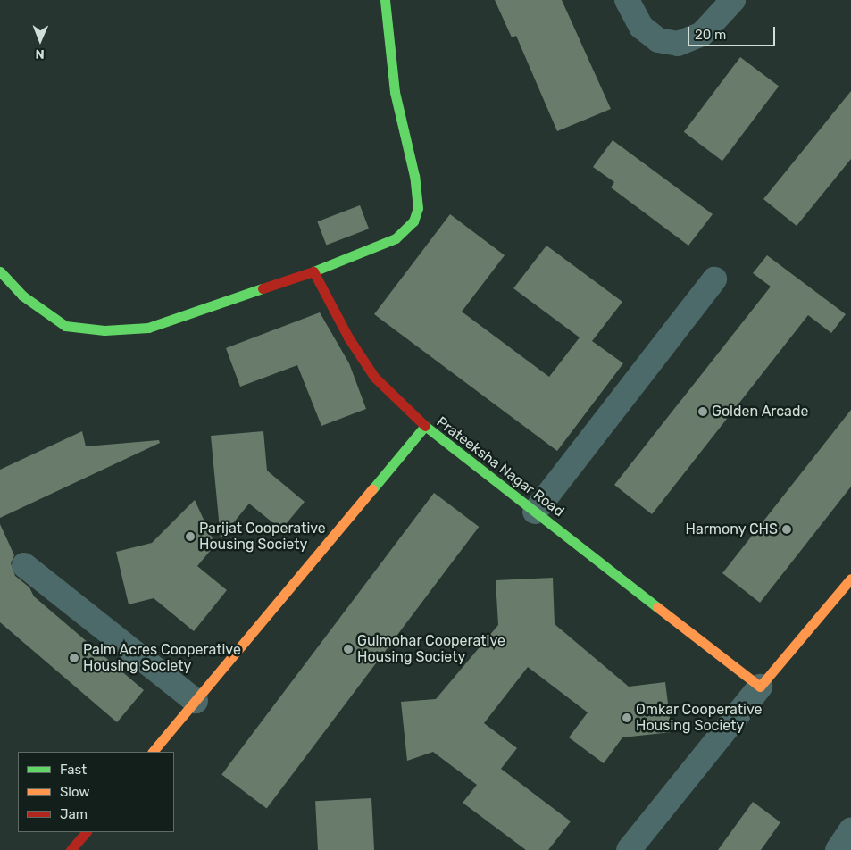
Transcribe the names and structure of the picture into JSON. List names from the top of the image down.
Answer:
{
  "streets": {
    "street": ["Prateeksha Nagar Road"]
  },
  "places": [
    "Golden Arcade",
    "Harmony CHS",
    "Parijat Cooperative Housing Society",
    "Gulmohar Cooperative Housing Society",
    "Palm Acres Cooperative Housing Society",
    "Omkar Cooperative Housing Society"
  ],
  "legend": ["Fast", "Slow", "Jam"],
  "scale_bar": "20 m",
  "north": "bottom"
}
